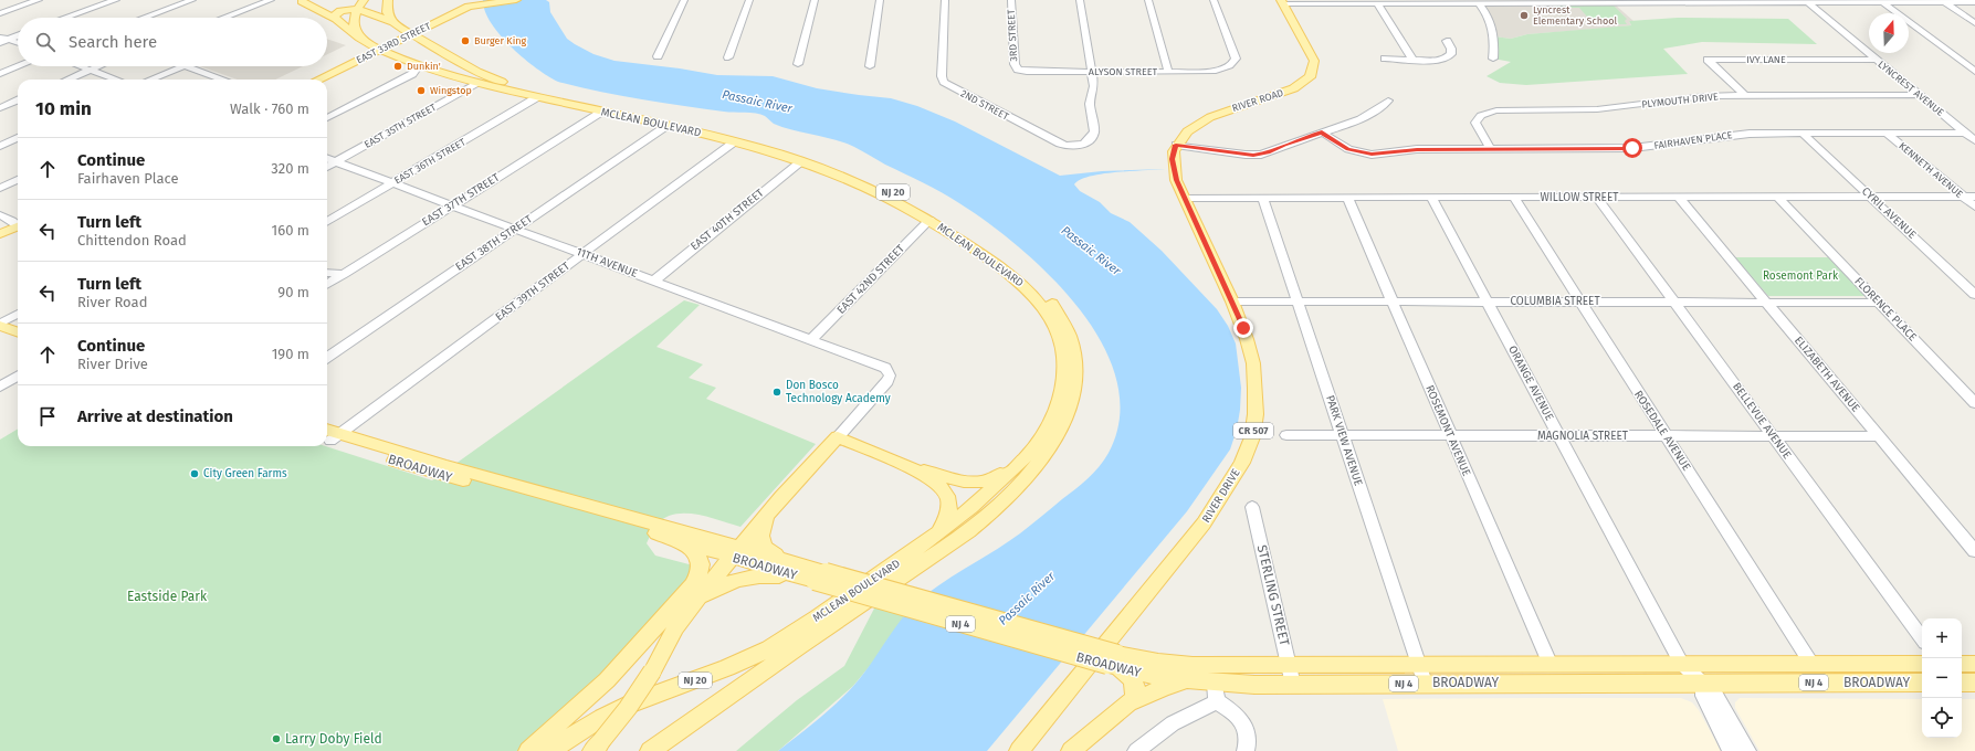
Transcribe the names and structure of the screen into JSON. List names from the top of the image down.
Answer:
{
  "streets": {
    "main road": [
      "EAST 33RD STREET",
      "RIVER ROAD",
      "MCLEAN BOULEVARD",
      "NJ 20",
      "CR 507",
      "BROADWAY",
      "RIVER DRIVE",
      "NJ 4"
    ],
    "street": [
      "3RD STREET",
      "IVY LANE",
      "ALYSON STREET",
      "LYNCREST AVENUE",
      "PLYMOUTH DRIVE",
      "2ND STREET",
      "EAST 35TH STREET",
      "FAIRHAVEN PLACE",
      "EAST 36TH STREET",
      "KENNETH AVENUE",
      "WILLOW STREET",
      "EAST 37TH STREET",
      "CYRIL AVENUE",
      "EAST 40TH STREET",
      "EAST 38TH STREET",
      "11TH AVENUE",
      "EAST 42ND STREET",
      "EAST 39TH STREET",
      "COLUMBIA STREET",
      "FLORENCE PLACE",
      "ELIZABETH AVENUE",
      "ORANGE AVENUE",
      "BELLEVUE AVENUE",
      "ROSEMONT AVENUE",
      "ROSEDALE AVENUE",
      "MAGNOLIA STREET",
      "PARK VIEW AVENUE",
      "STERLING STREET"
    ]
  },
  "crossings": [
    ["3RD STREET", "ALYSON STREET"],
    ["EAST 33RD STREET", "MCLEAN BOULEVARD"],
    ["IVY LANE", "LYNCREST AVENUE"],
    ["IVY LANE", "PLYMOUTH DRIVE"],
    ["ALYSON STREET", "2ND STREET"],
    ["LYNCREST AVENUE", "PLYMOUTH DRIVE"],
    ["LYNCREST AVENUE", "FAIRHAVEN PLACE"],
    ["RIVER ROAD", "CR 507"],
    ["PLYMOUTH DRIVE", "FAIRHAVEN PLACE"],
    ["MCLEAN BOULEVARD", "EAST 35TH STREET"],
    ["MCLEAN BOULEVARD", "EAST 36TH STREET"],
    ["MCLEAN BOULEVARD", "EAST 37TH STREET"],
    ["MCLEAN BOULEVARD", "EAST 40TH STREET"],
    ["MCLEAN BOULEVARD", "EAST 38TH STREET"],
    ["MCLEAN BOULEVARD", "EAST 42ND STREET"],
    ["MCLEAN BOULEVARD", "EAST 39TH STREET"],
    ["EAST 35TH STREET", "11TH AVENUE"],
    ["FAIRHAVEN PLACE", "KENNETH AVENUE"],
    ["FAIRHAVEN PLACE", "CYRIL AVENUE"],
    ["EAST 36TH STREET", "11TH AVENUE"],
    ["KENNETH AVENUE", "WILLOW STREET"],
    ["WILLOW STREET", "CYRIL AVENUE"],
    ["WILLOW STREET", "FLORENCE PLACE"],
    ["WILLOW STREET", "ELIZABETH AVENUE"],
    ["WILLOW STREET", "ORANGE AVENUE"],
    ["WILLOW STREET", "BELLEVUE AVENUE"],
    ["WILLOW STREET", "CR 507"],
    ["WILLOW STREET", "ROSEMONT AVENUE"],
    ["WILLOW STREET", "ROSEDALE AVENUE"],
    ["WILLOW STREET", "PARK VIEW AVENUE"],
    ["WILLOW STREET", "RIVER DRIVE"],
    ["EAST 37TH STREET", "11TH AVENUE"],
    ["EAST 40TH STREET", "11TH AVENUE"],
    ["EAST 38TH STREET", "11TH AVENUE"],
    ["11TH AVENUE", "EAST 42ND STREET"],
    ["11TH AVENUE", "EAST 39TH STREET"],
    ["EAST 39TH STREET", "BROADWAY"],
    ["COLUMBIA STREET", "FLORENCE PLACE"],
    ["COLUMBIA STREET", "ELIZABETH AVENUE"],
    ["COLUMBIA STREET", "ORANGE AVENUE"],
    ["COLUMBIA STREET", "BELLEVUE AVENUE"],
    ["COLUMBIA STREET", "ROSEMONT AVENUE"],
    ["COLUMBIA STREET", "ROSEDALE AVENUE"],
    ["COLUMBIA STREET", "PARK VIEW AVENUE"],
    ["COLUMBIA STREET", "RIVER DRIVE"],
    ["ELIZABETH AVENUE", "MAGNOLIA STREET"],
    ["ORANGE AVENUE", "MAGNOLIA STREET"],
    ["ORANGE AVENUE", "BROADWAY"],
    ["BELLEVUE AVENUE", "MAGNOLIA STREET"],
    ["CR 507", "RIVER DRIVE"],
    ["ROSEMONT AVENUE", "MAGNOLIA STREET"],
    ["ROSEMONT AVENUE", "BROADWAY"],
    ["ROSEDALE AVENUE", "MAGNOLIA STREET"],
    ["ROSEDALE AVENUE", "BROADWAY"],
    ["MAGNOLIA STREET", "PARK VIEW AVENUE"],
    ["PARK VIEW AVENUE", "BROADWAY"],
    ["BROADWAY", "STERLING STREET"]
  ],
  "water": ["Passaic River"],
  "parks": ["Rosemont Park", "Eastside Park"],
  "places": [
    "Lyncrest Elementary School",
    "Burger King",
    "Dunkin'",
    "Wingstop",
    "Don Bosco Technology Academy",
    "City Green Farms",
    "Larry Doby Field"
  ],
  "north": "top",
  "page": {
    "search": "Search here",
    "heading": ["10 min", "Walk · 760 m"],
    "list": [
      ["Continue", "Fairhaven Place", "320 m"],
      ["Turn left", "Chittendon Road", "160 m"],
      ["Turn left", "River Road", "90 m"],
      ["Continue", "River Drive", "190 m"],
      "Arrive at destination"
    ],
    "map_buttons": ["+", "−"]
  }
}
